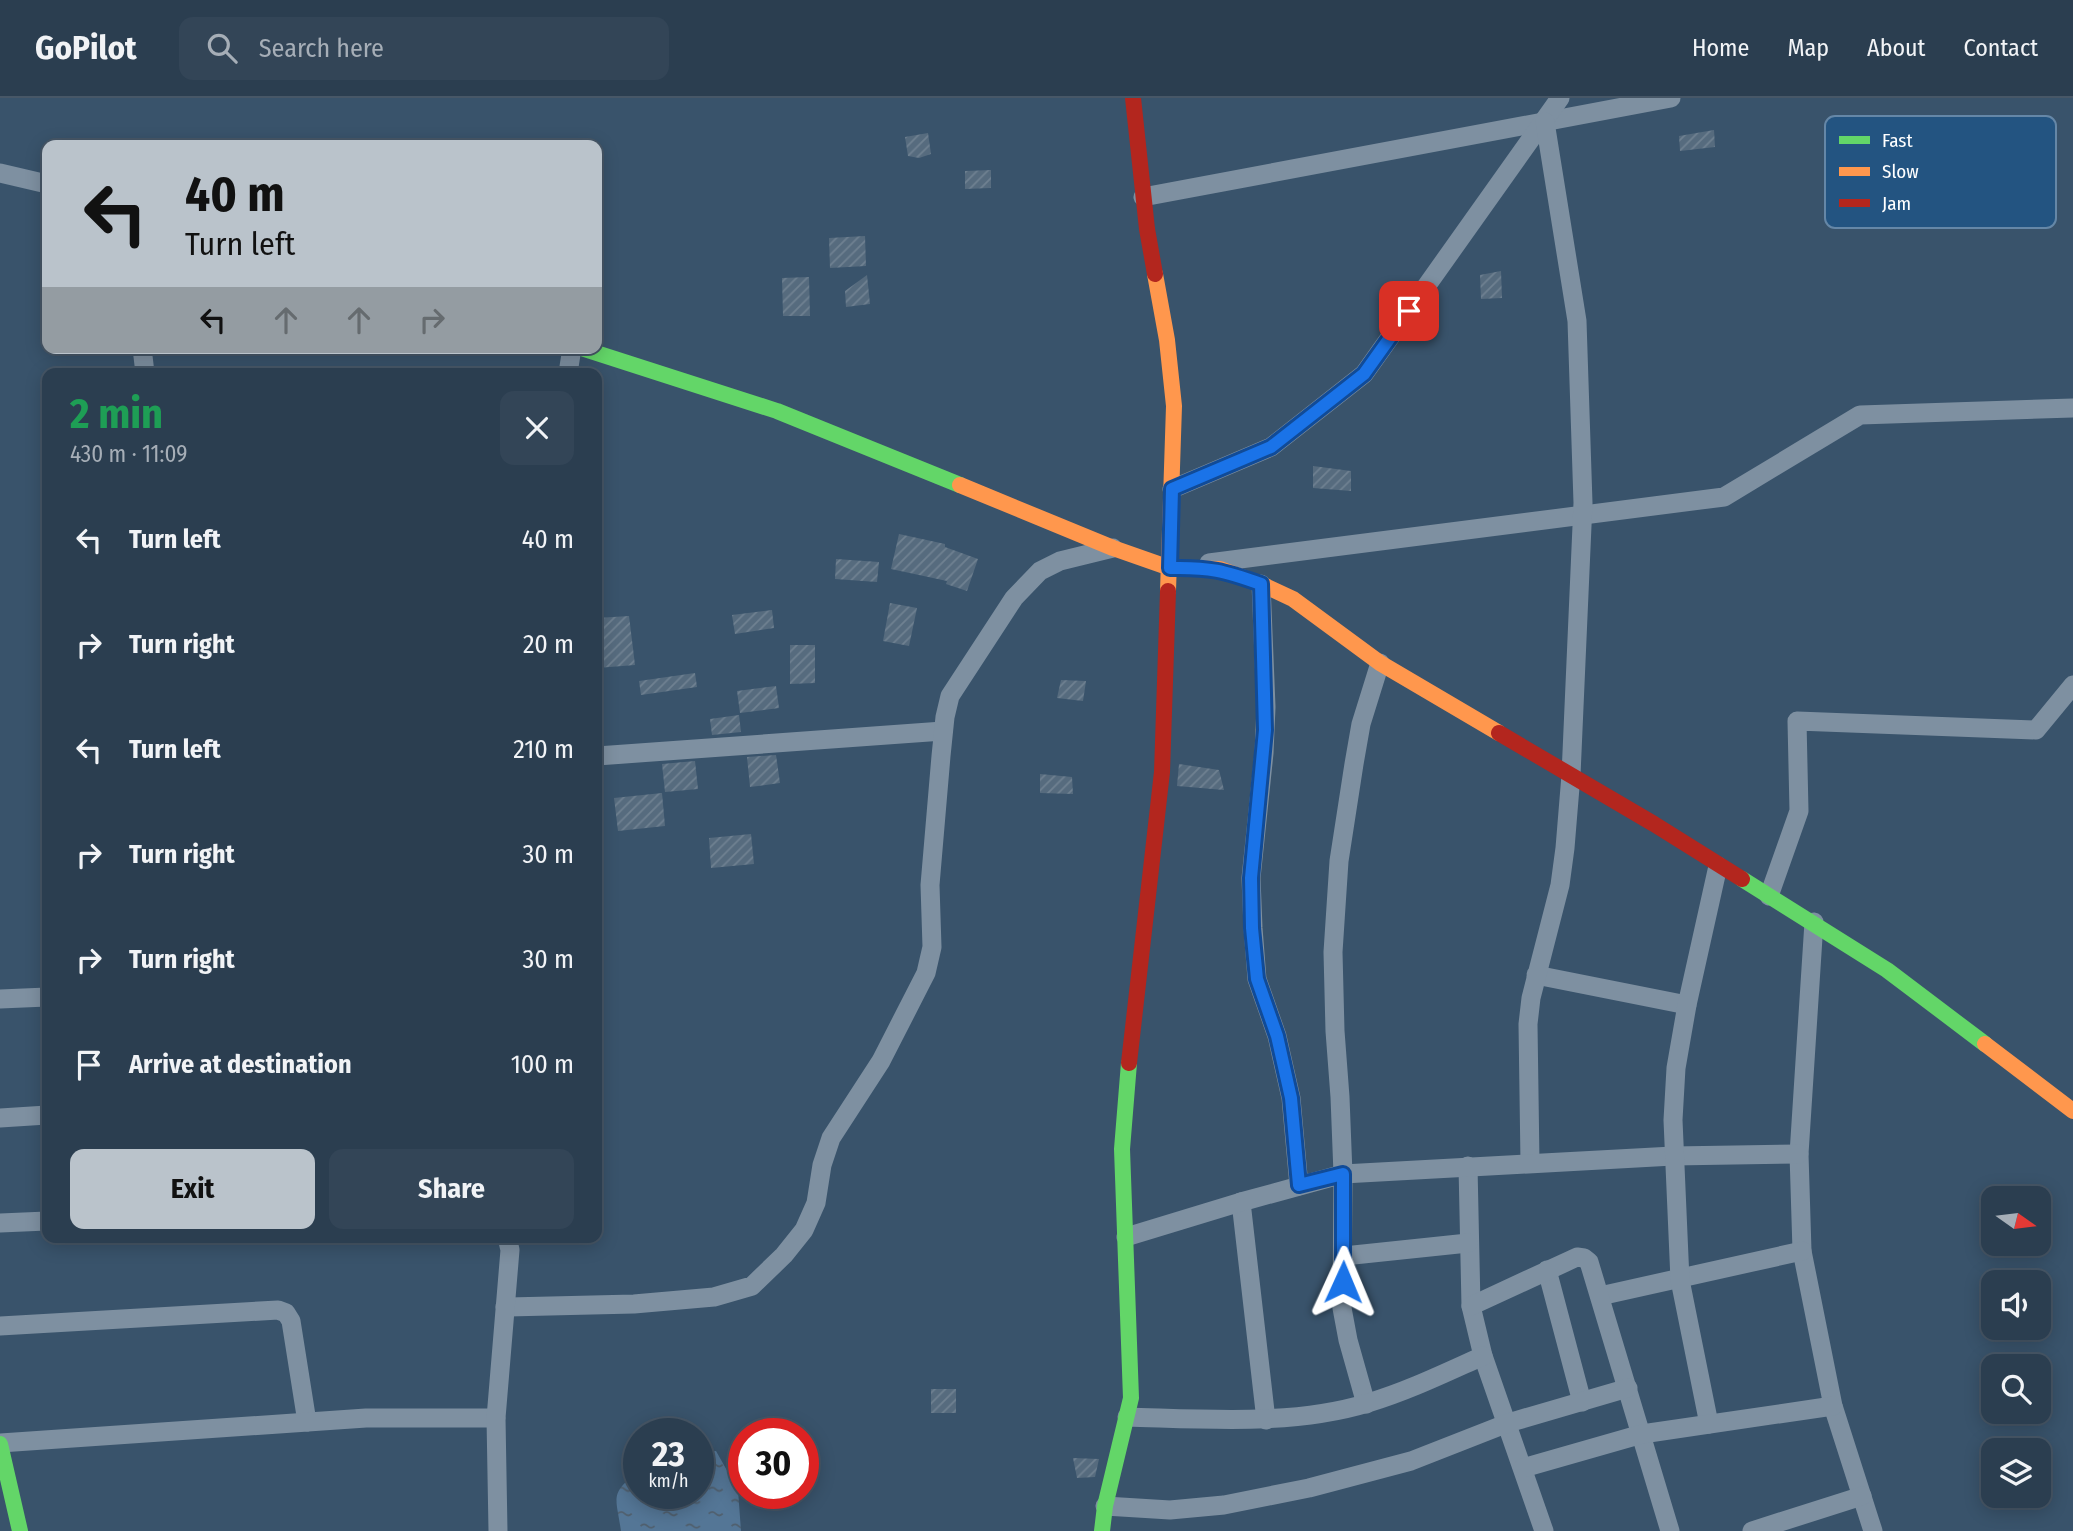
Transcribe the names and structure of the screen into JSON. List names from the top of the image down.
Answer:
{
  "legend": ["Fast", "Slow", "Jam"],
  "north": "right",
  "page": {
    "header": "GoPilot",
    "search": "Search here",
    "nav": [
      "Home",
      "Map",
      "About",
      "Contact"
    ],
    "turn": ["40 m", "Turn left"],
    "heading": ["2 min", "430 m · 11:09"],
    "list": [
      {
        "name": "Turn left",
        "value": "40 m"
      },
      {
        "name": "Turn right",
        "value": "20 m"
      },
      {
        "name": "Turn left",
        "value": "210 m"
      },
      {
        "name": "Turn right",
        "value": "30 m"
      },
      {
        "name": "Turn right",
        "value": "30 m"
      },
      {
        "name": "Arrive at destination",
        "value": "100 m"
      }
    ],
    "buttons": ["Exit", "Share"],
    "speed": "23 km/h",
    "limit": "30"
  }
}
